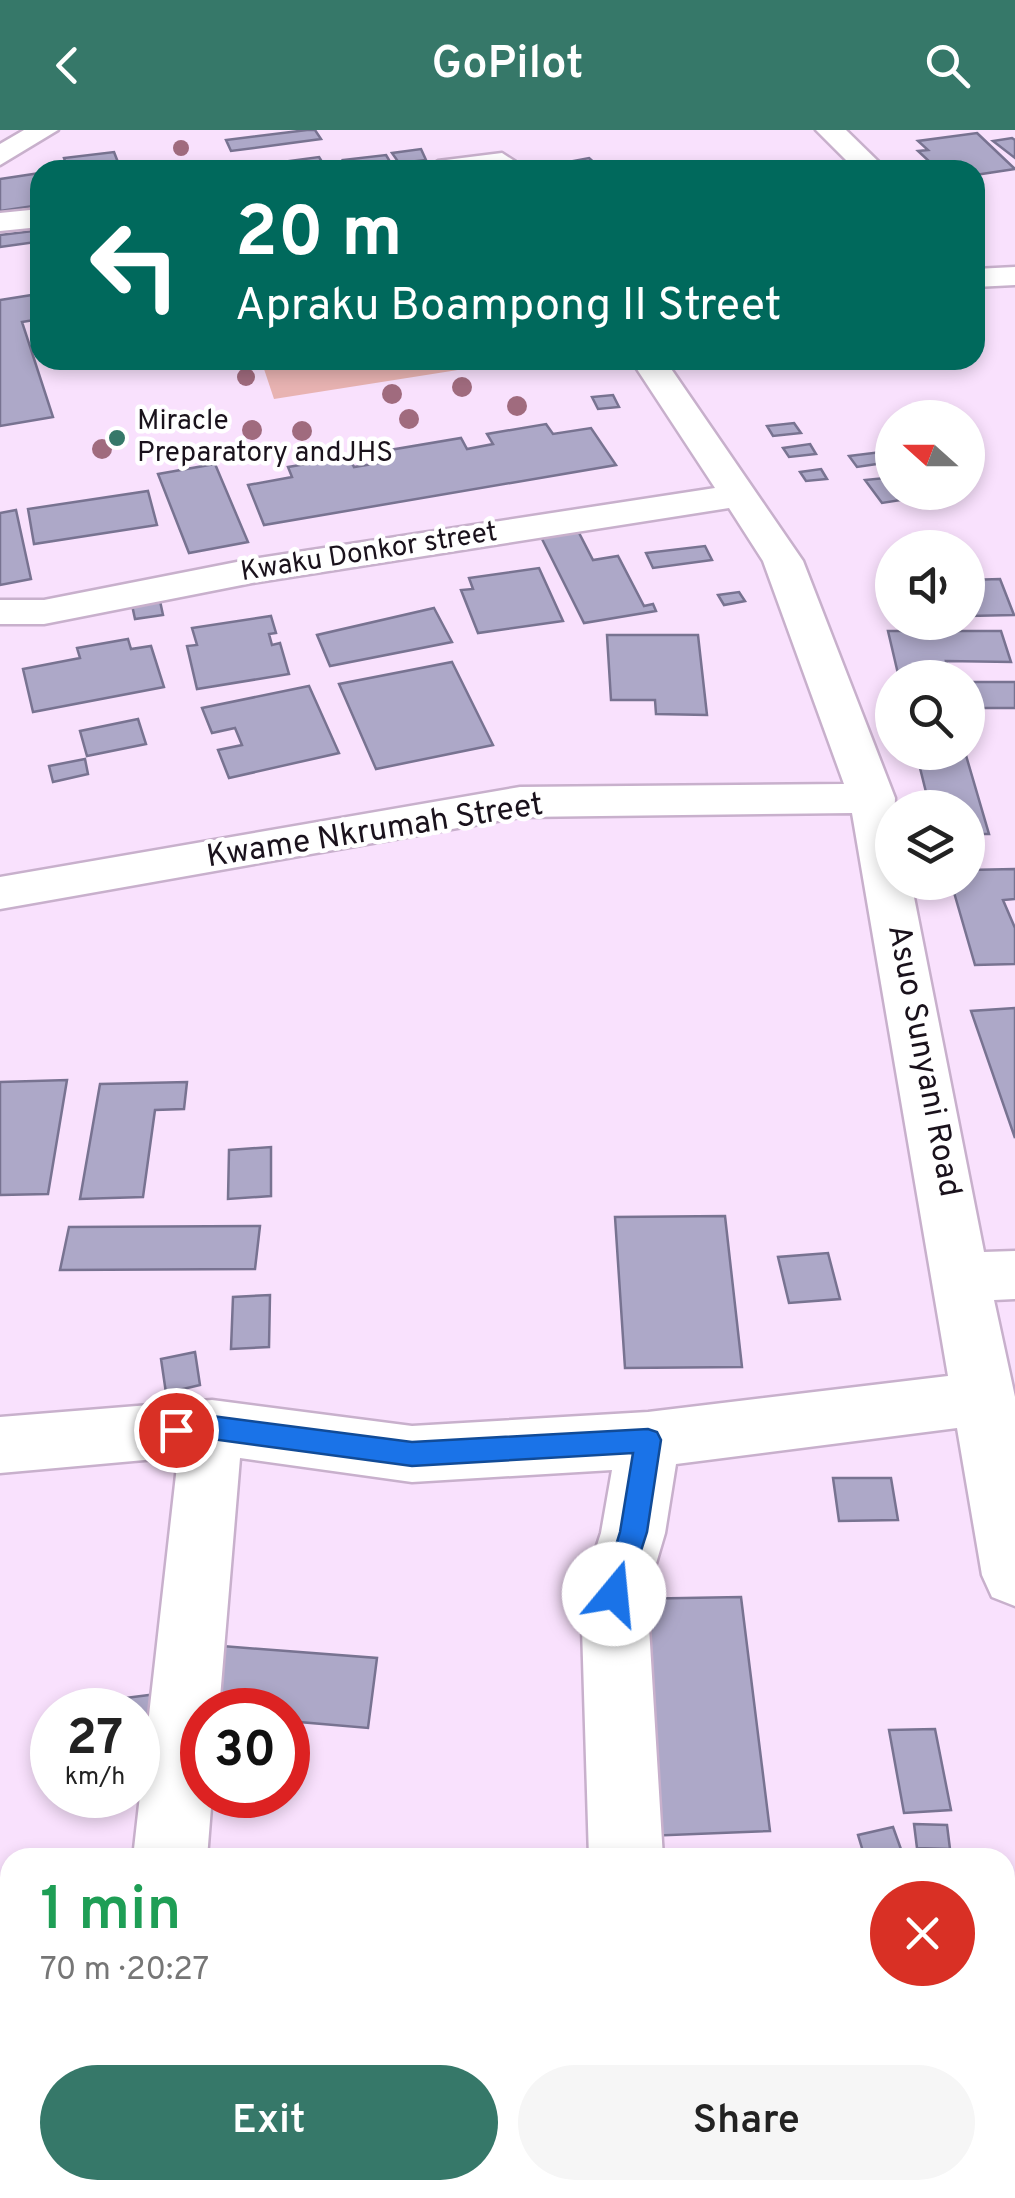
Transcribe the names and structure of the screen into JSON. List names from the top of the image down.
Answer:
{
  "streets": {
    "street": ["Kwaku Donkor street", "Kwame Nkrumah Street", "Asuo Sunyani Road"]
  },
  "crossings": [
    ["Kwaku Donkor street", "Asuo Sunyani Road"],
    ["Kwame Nkrumah Street", "Asuo Sunyani Road"]
  ],
  "places": ["Miracle Preparatory andJHS"],
  "north": "left",
  "page": {
    "header": "GoPilot",
    "turn": ["20 m", "Apraku Boampong II Street"],
    "speed": "27 km/h",
    "limit": "30",
    "heading": ["1 min", "70 m · 20:27"],
    "buttons": ["Exit", "Share"]
  }
}
